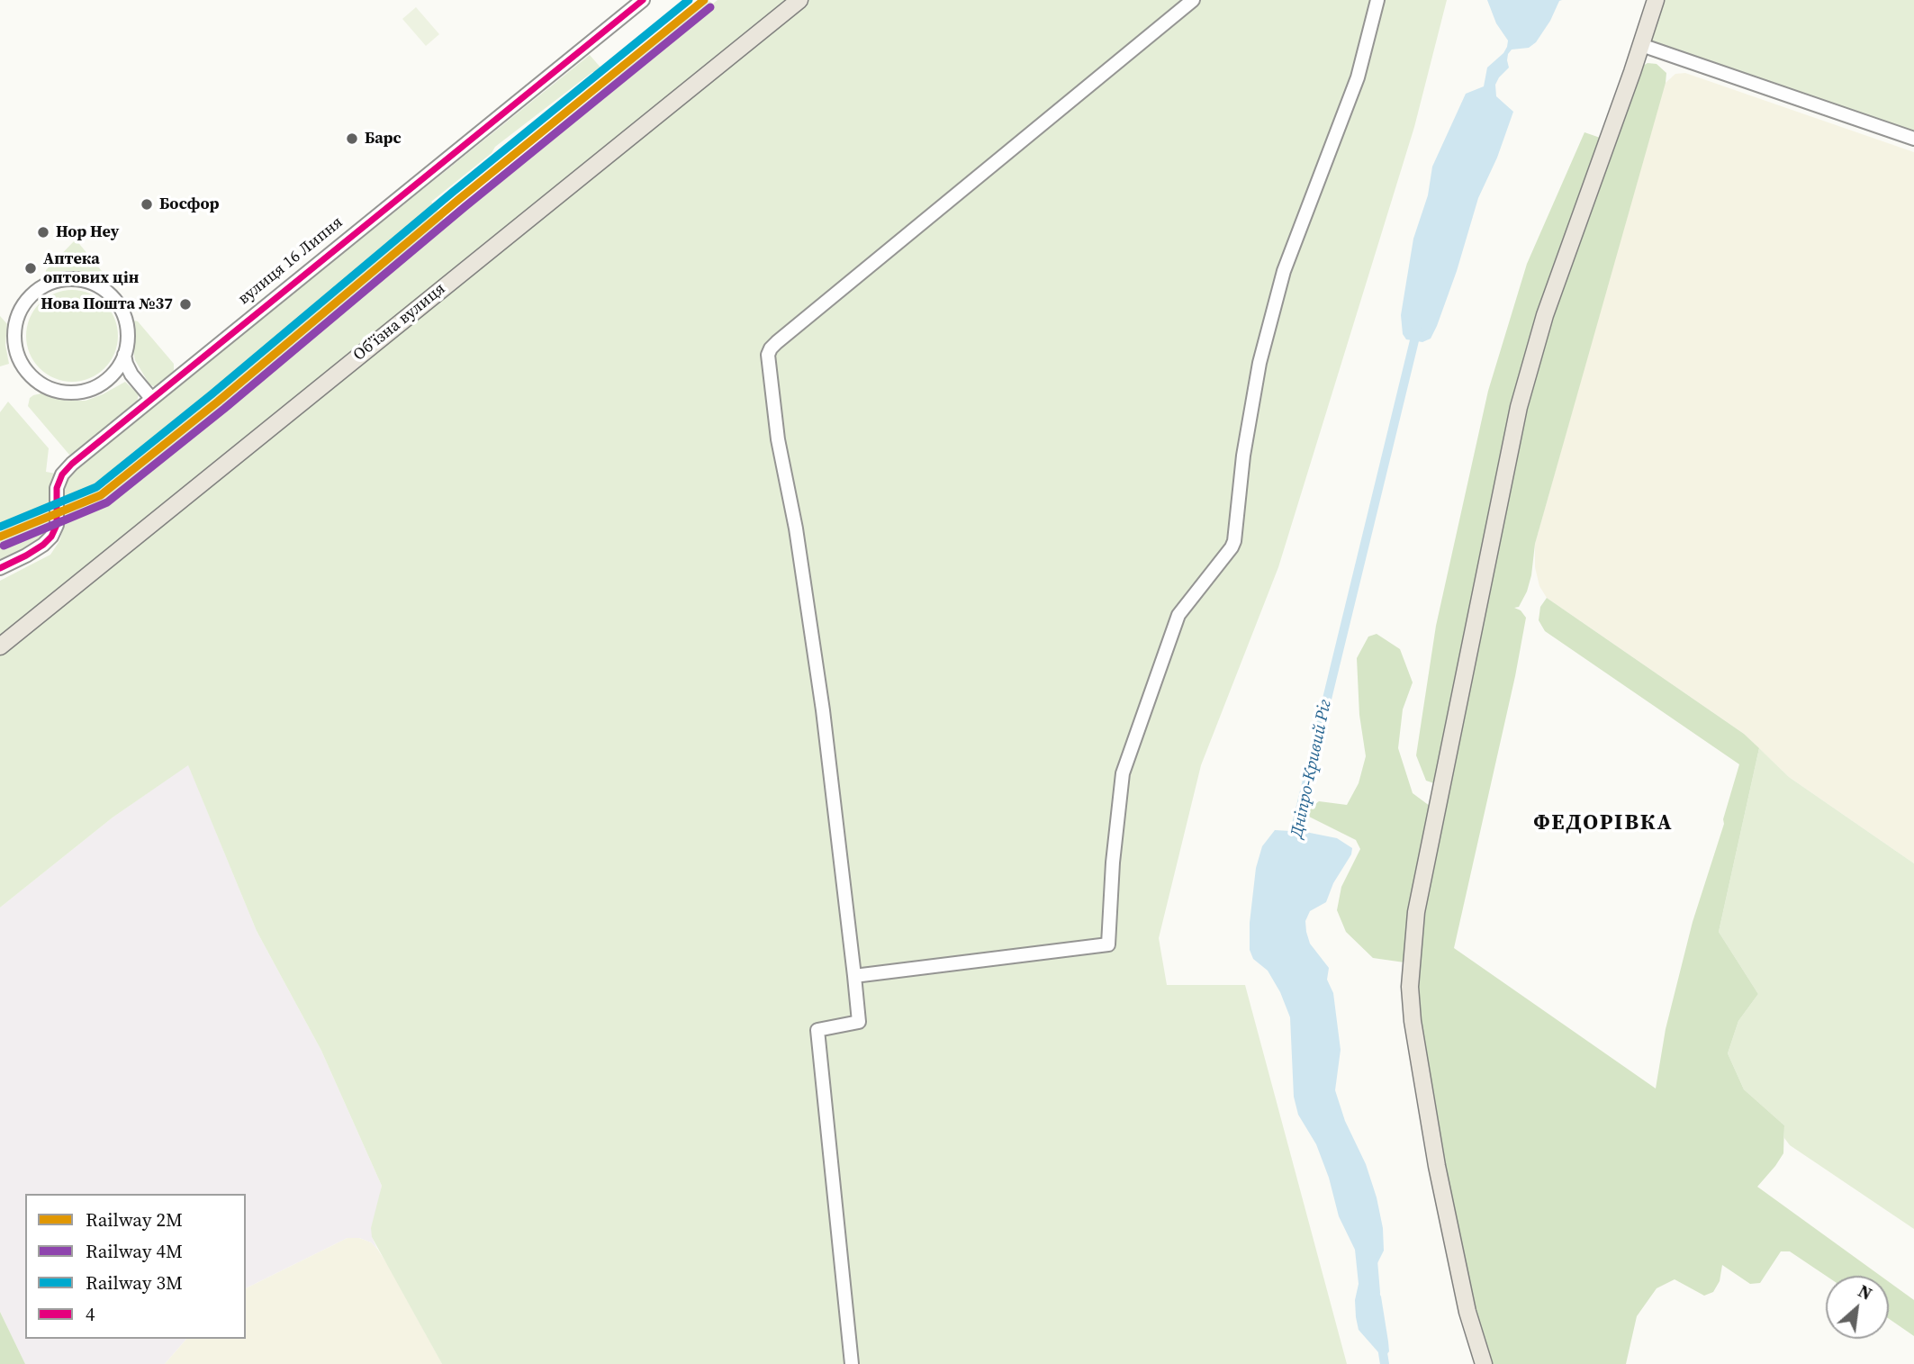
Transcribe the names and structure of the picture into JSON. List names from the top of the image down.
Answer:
{
  "streets": {
    "main road": ["Обʼїзна вулиця"],
    "street": ["вулиця 16 Липня"]
  },
  "districts": ["ФЕДОРІВКА"],
  "water": ["Дніпро-Кривий Ріг"],
  "places": [
    "Барс",
    "Босфор",
    "Hop Hey",
    "Аптека оптових цін",
    "Нова Пошта №37"
  ],
  "lines": [
    "rail line 2М",
    "rail line 3М",
    "transit line 4",
    "rail line 4М"
  ],
  "legend": [
    "Railway 2М",
    "Railway 4М",
    "Railway 3М",
    "4"
  ],
  "north": "top right"
}
